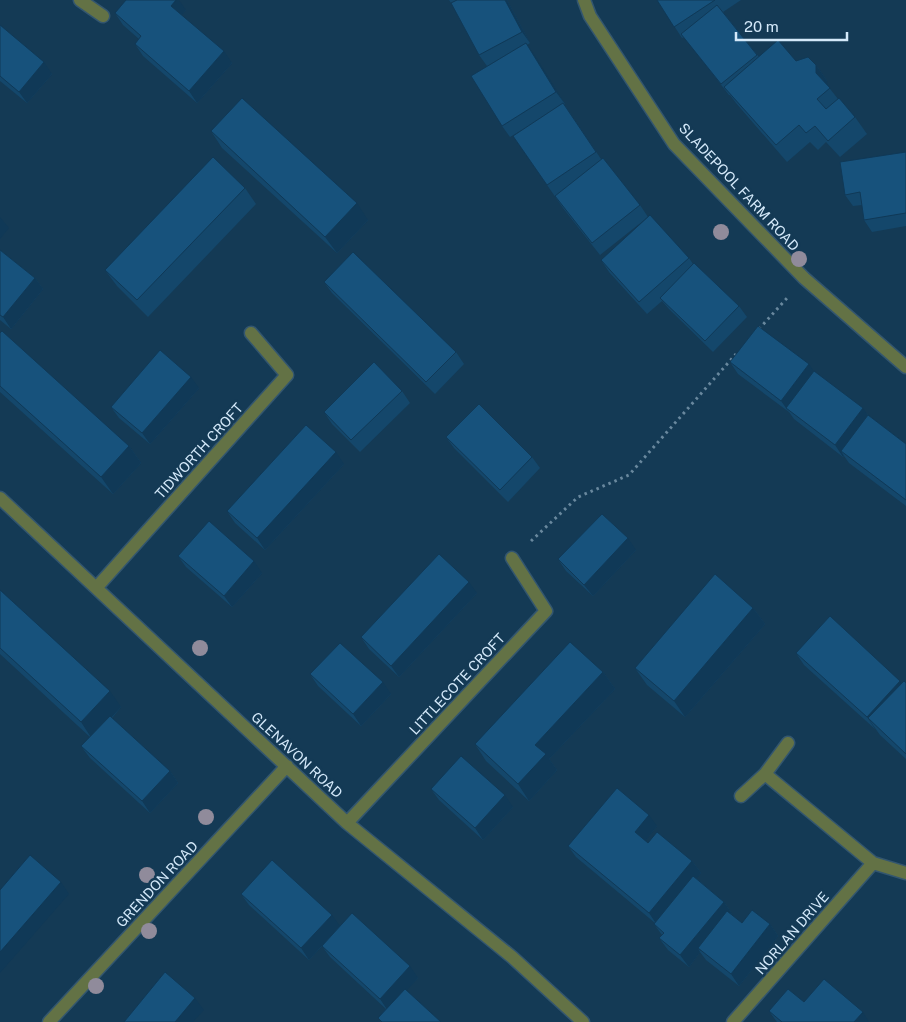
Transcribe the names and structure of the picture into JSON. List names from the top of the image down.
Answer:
{
  "streets": {
    "street": [
      "SLADEPOOL FARM ROAD",
      "TIDWORTH CROFT",
      "LITTLECOTE CROFT",
      "GLENAVON ROAD",
      "GRENDON ROAD",
      "NORLAN DRIVE"
    ]
  },
  "crossings": [
    ["TIDWORTH CROFT", "GLENAVON ROAD"],
    ["LITTLECOTE CROFT", "GLENAVON ROAD"],
    ["GLENAVON ROAD", "GRENDON ROAD"]
  ],
  "scale_bar": "20 m"
}
